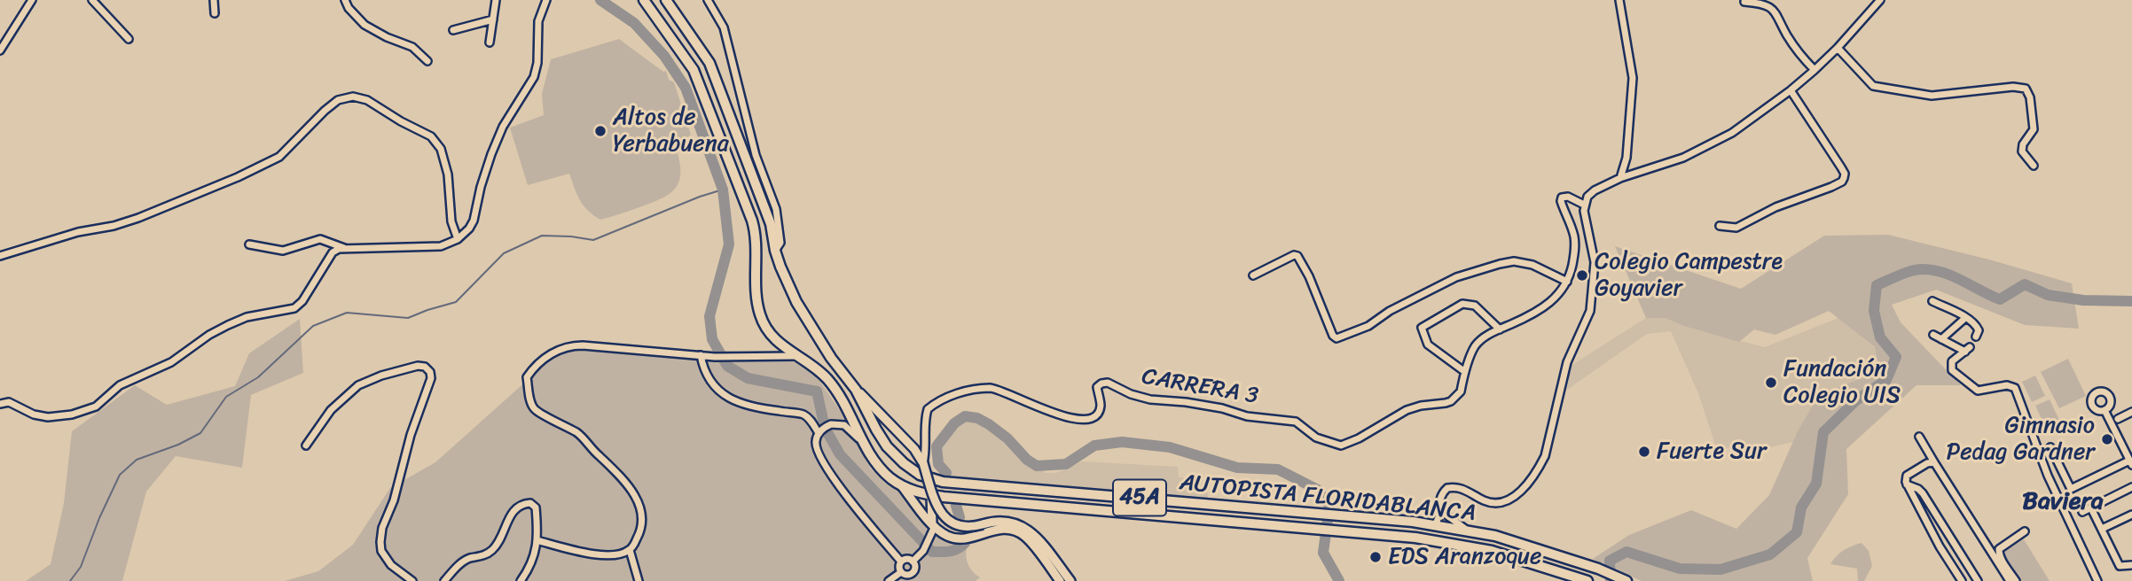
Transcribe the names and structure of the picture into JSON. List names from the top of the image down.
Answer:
{
  "streets": {
    "highway": ["45A", "AUTOPISTA FLORIDABLANCA"],
    "street": ["CARRERA 3"]
  },
  "crossings": [
    ["45A", "AUTOPISTA FLORIDABLANCA"]
  ],
  "districts": ["Baviera"],
  "places": [
    "Altos de Yerbabuena",
    "Colegio Campestre Goyavier",
    "Fundación Colegio UIS",
    "Gimnasio Pedag Gardner",
    "Fuerte Sur",
    "EDS Aranzoque"
  ]
}
